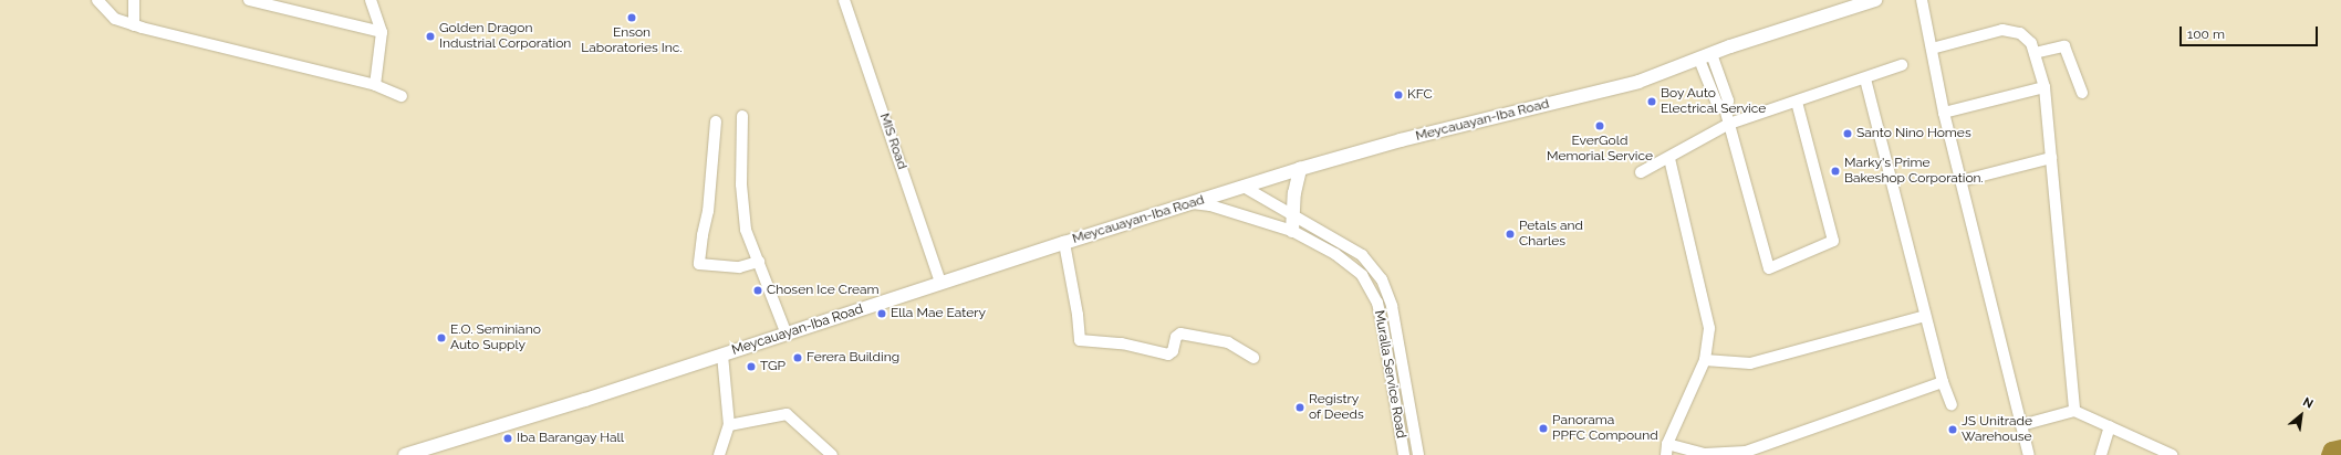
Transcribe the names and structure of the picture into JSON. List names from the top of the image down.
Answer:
{
  "streets": {
    "main road": ["Meycauayan-Iba Road"],
    "street": ["MIS Road", "Muralla Service Road"]
  },
  "crossings": [
    ["Meycauayan-Iba Road", "MIS Road"],
    ["Meycauayan-Iba Road", "Muralla Service Road"]
  ],
  "places": [
    "Enson Laboratories Inc.",
    "Golden Dragon Industrial Corporation",
    "KFC",
    "Boy Auto Electrical Service",
    "EverGold Memorial Service",
    "Santo Nino Homes",
    "Marky's Prime Bakeshop Corporation.",
    "Petals and Charles",
    "Chosen Ice Cream",
    "Ella Mae Eatery",
    "E.O. Seminiano Auto Supply",
    "Ferera Building",
    "TGP",
    "Registry of Deeds",
    "Panorama PPFC Compound",
    "JS Unitrade Warehouse",
    "Iba Barangay Hall"
  ],
  "scale_bar": "100 m",
  "north": "top right"
}
